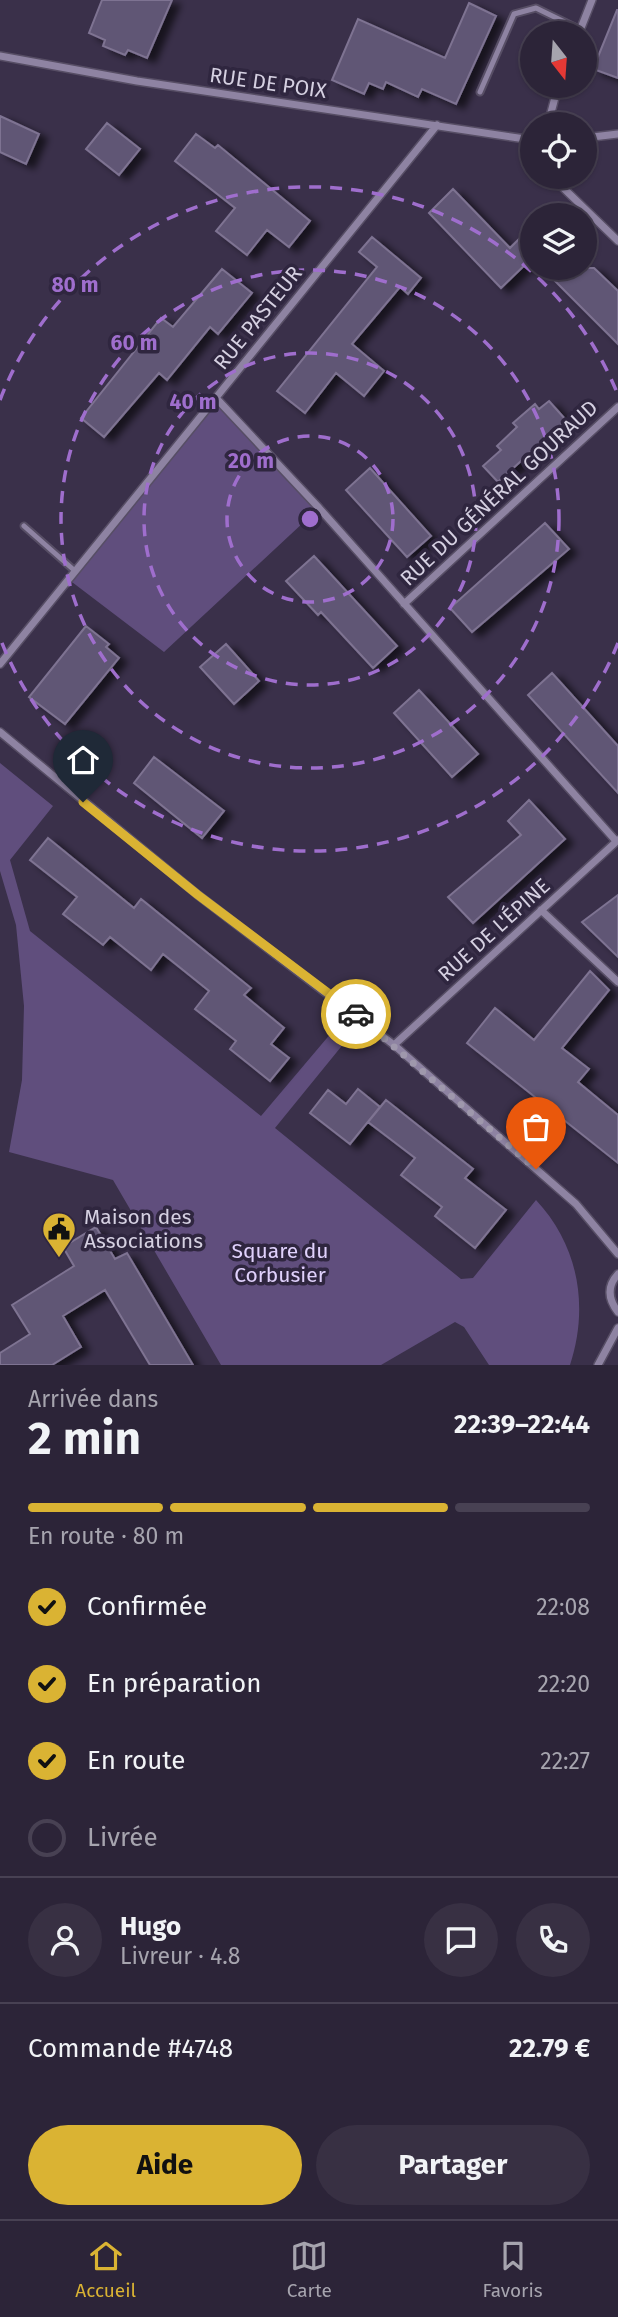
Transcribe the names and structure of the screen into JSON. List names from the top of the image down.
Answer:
{
  "streets": {
    "street": [
      "RUE DE POIX",
      "RUE PASTEUR",
      "RUE DU GÉNÉRAL GOURAUD",
      "RUE DE L'ÉPINE"
    ]
  },
  "crossings": [
    ["RUE DE POIX", "RUE PASTEUR"],
    ["RUE PASTEUR", "RUE DU GÉNÉRAL GOURAUD"],
    ["RUE DU GÉNÉRAL GOURAUD", "RUE DE L'ÉPINE"]
  ],
  "parks": ["Square du Corbusier"],
  "places": {
    "public building": ["Maison des Associations"]
  },
  "north": "bottom",
  "page": {
    "heading": ["2 min", "Arrivée dans", "22:39–22:44"],
    "panel": [
      "Hugo",
      "Livreur · 4.8",
      "Commande #4748",
      "22.79 €"
    ],
    "bar": "En route · 80 m",
    "list": [
      ["Confirmée", "22:08"],
      ["En préparation", "22:20"],
      ["En route", "22:27"],
      "Livrée"
    ],
    "buttons": ["Aide", "Partager"],
    "tabs": ["Accueil", "Carte", "Favoris"]
  },
  "rings": [
    "80 m",
    "60 m",
    "40 m",
    "20 m"
  ]
}
